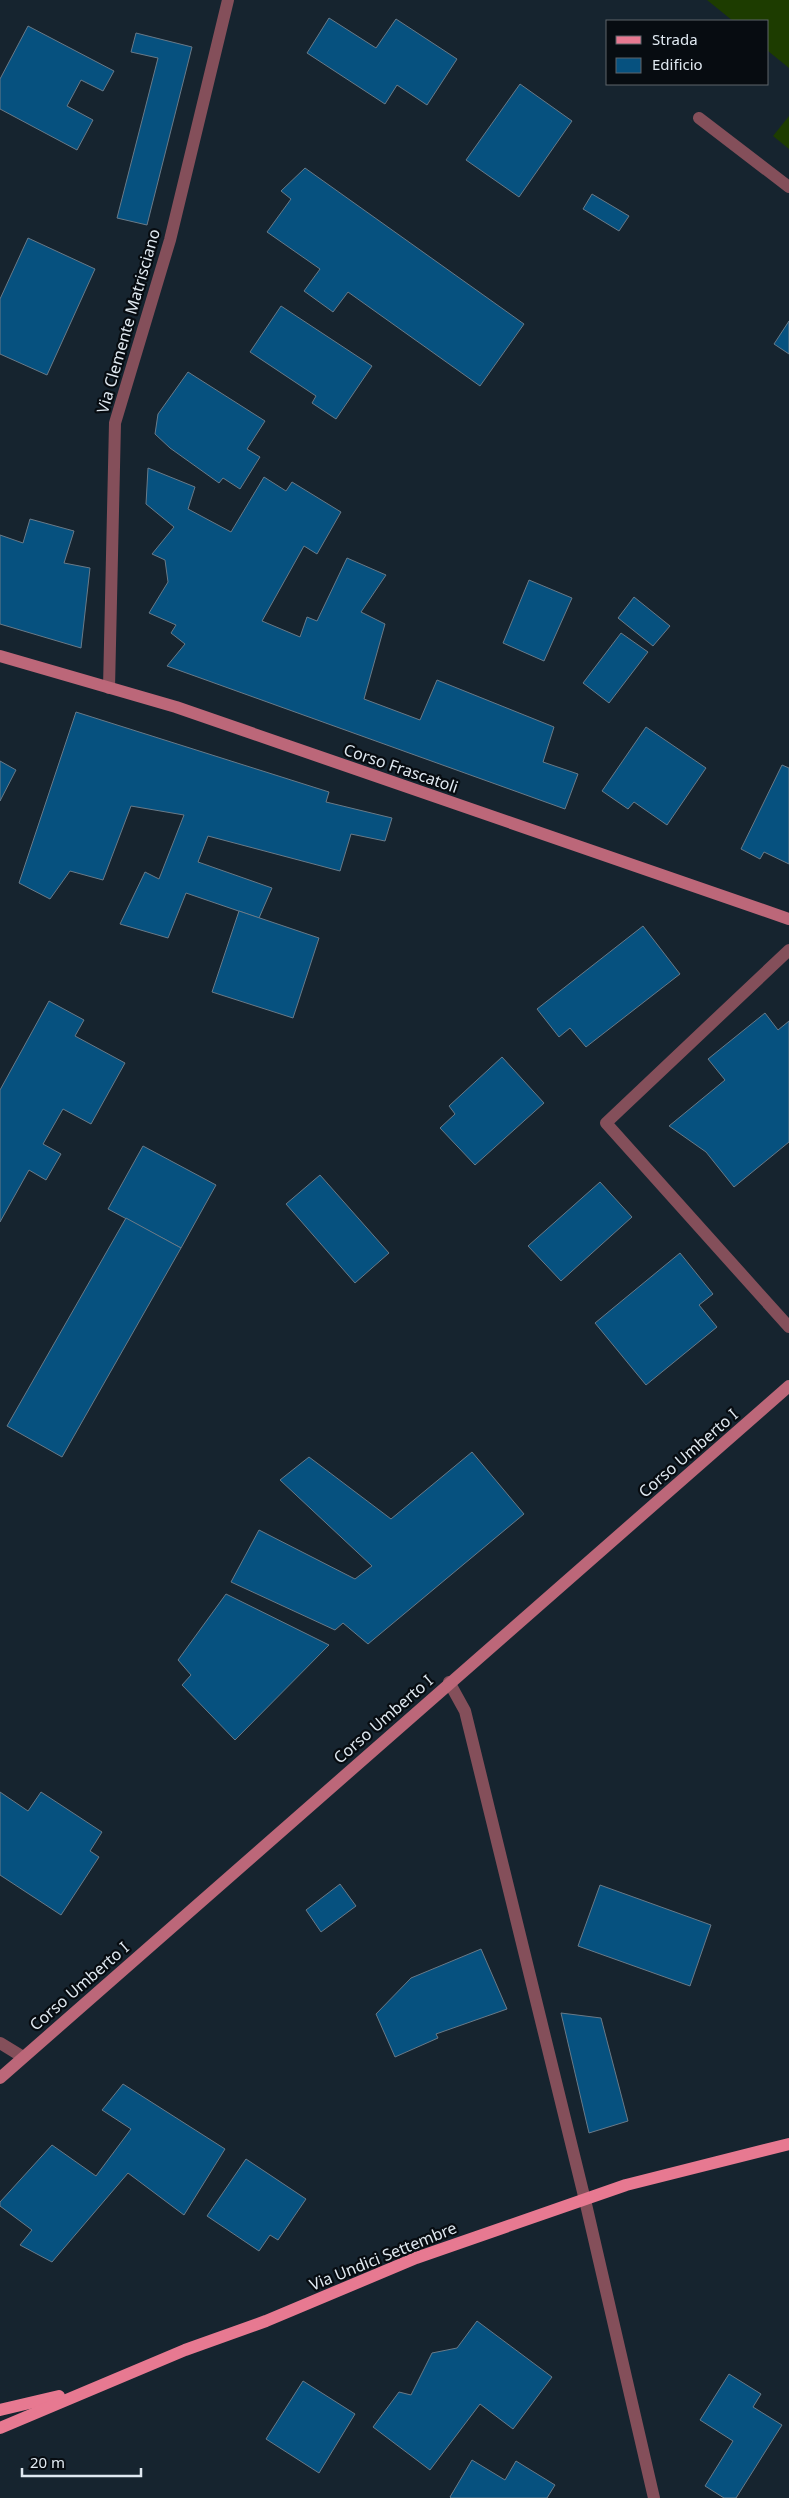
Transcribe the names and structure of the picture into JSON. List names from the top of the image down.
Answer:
{
  "streets": {
    "main road": ["Via Undici Settembre"],
    "street": ["Via Clemente Matrisciano", "Corso Frascatoli", "Corso Umberto I"]
  },
  "crossings": [
    ["Via Clemente Matrisciano", "Corso Frascatoli"]
  ],
  "legend": ["Strada", "Edificio"],
  "scale_bar": "20 m"
}
